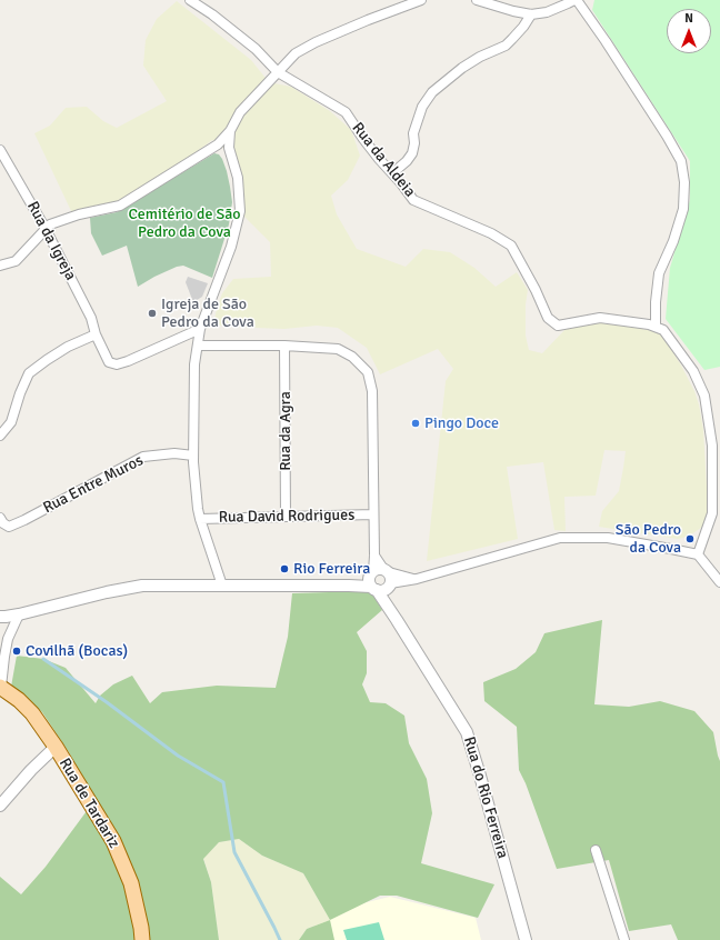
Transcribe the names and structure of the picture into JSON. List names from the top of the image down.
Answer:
{
  "streets": {
    "main road": ["Rua de Tardariz"],
    "street": [
      "Rua da Aldeia",
      "Rua da Igreja",
      "Rua da Agra",
      "Rua Entre Muros",
      "Rua David Rodrigues",
      "Rua do Rio Ferreira"
    ]
  },
  "crossings": [
    ["Rua da Agra", "Rua David Rodrigues"]
  ],
  "parks": ["Cemitério de São Pedro da Cova"],
  "places": [
    "Igreja de São Pedro da Cova",
    "Pingo Doce",
    "São Pedro da Cova",
    "Rio Ferreira",
    "Covilhã (Bocas)"
  ],
  "north": "top"
}
